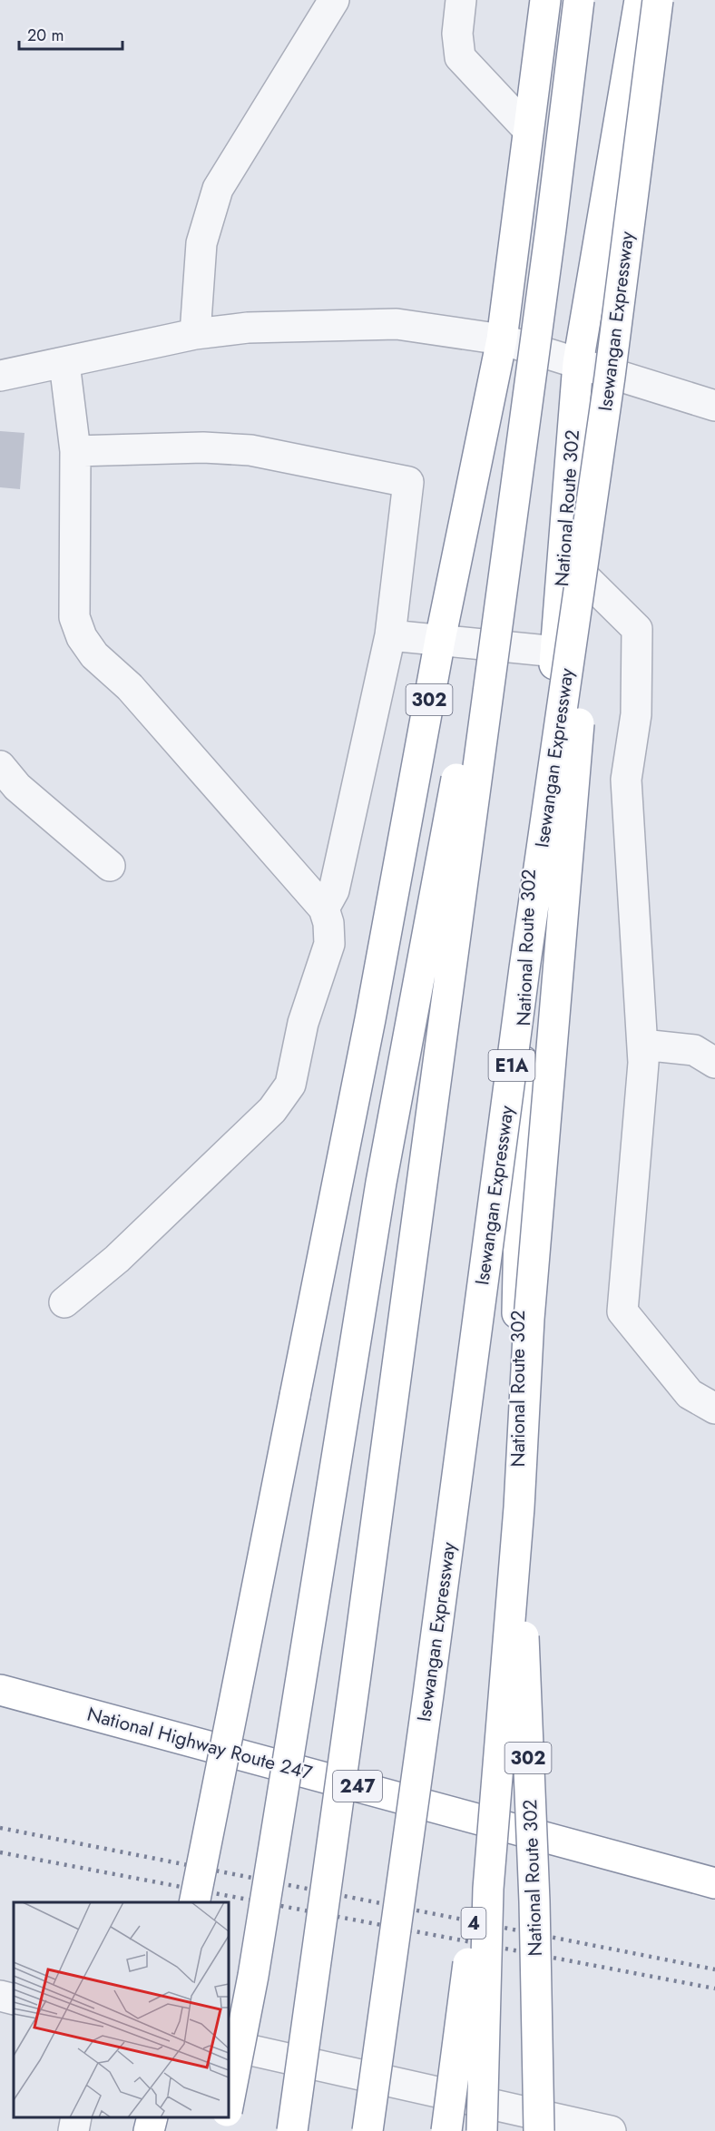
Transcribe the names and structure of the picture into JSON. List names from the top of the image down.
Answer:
{
  "streets": {
    "highway": [
      "Isewangan Expressway",
      "National Route 302",
      "302",
      "E1A",
      "National Highway Route 247",
      "247",
      "4"
    ]
  },
  "scale_bar": "20 m"
}
